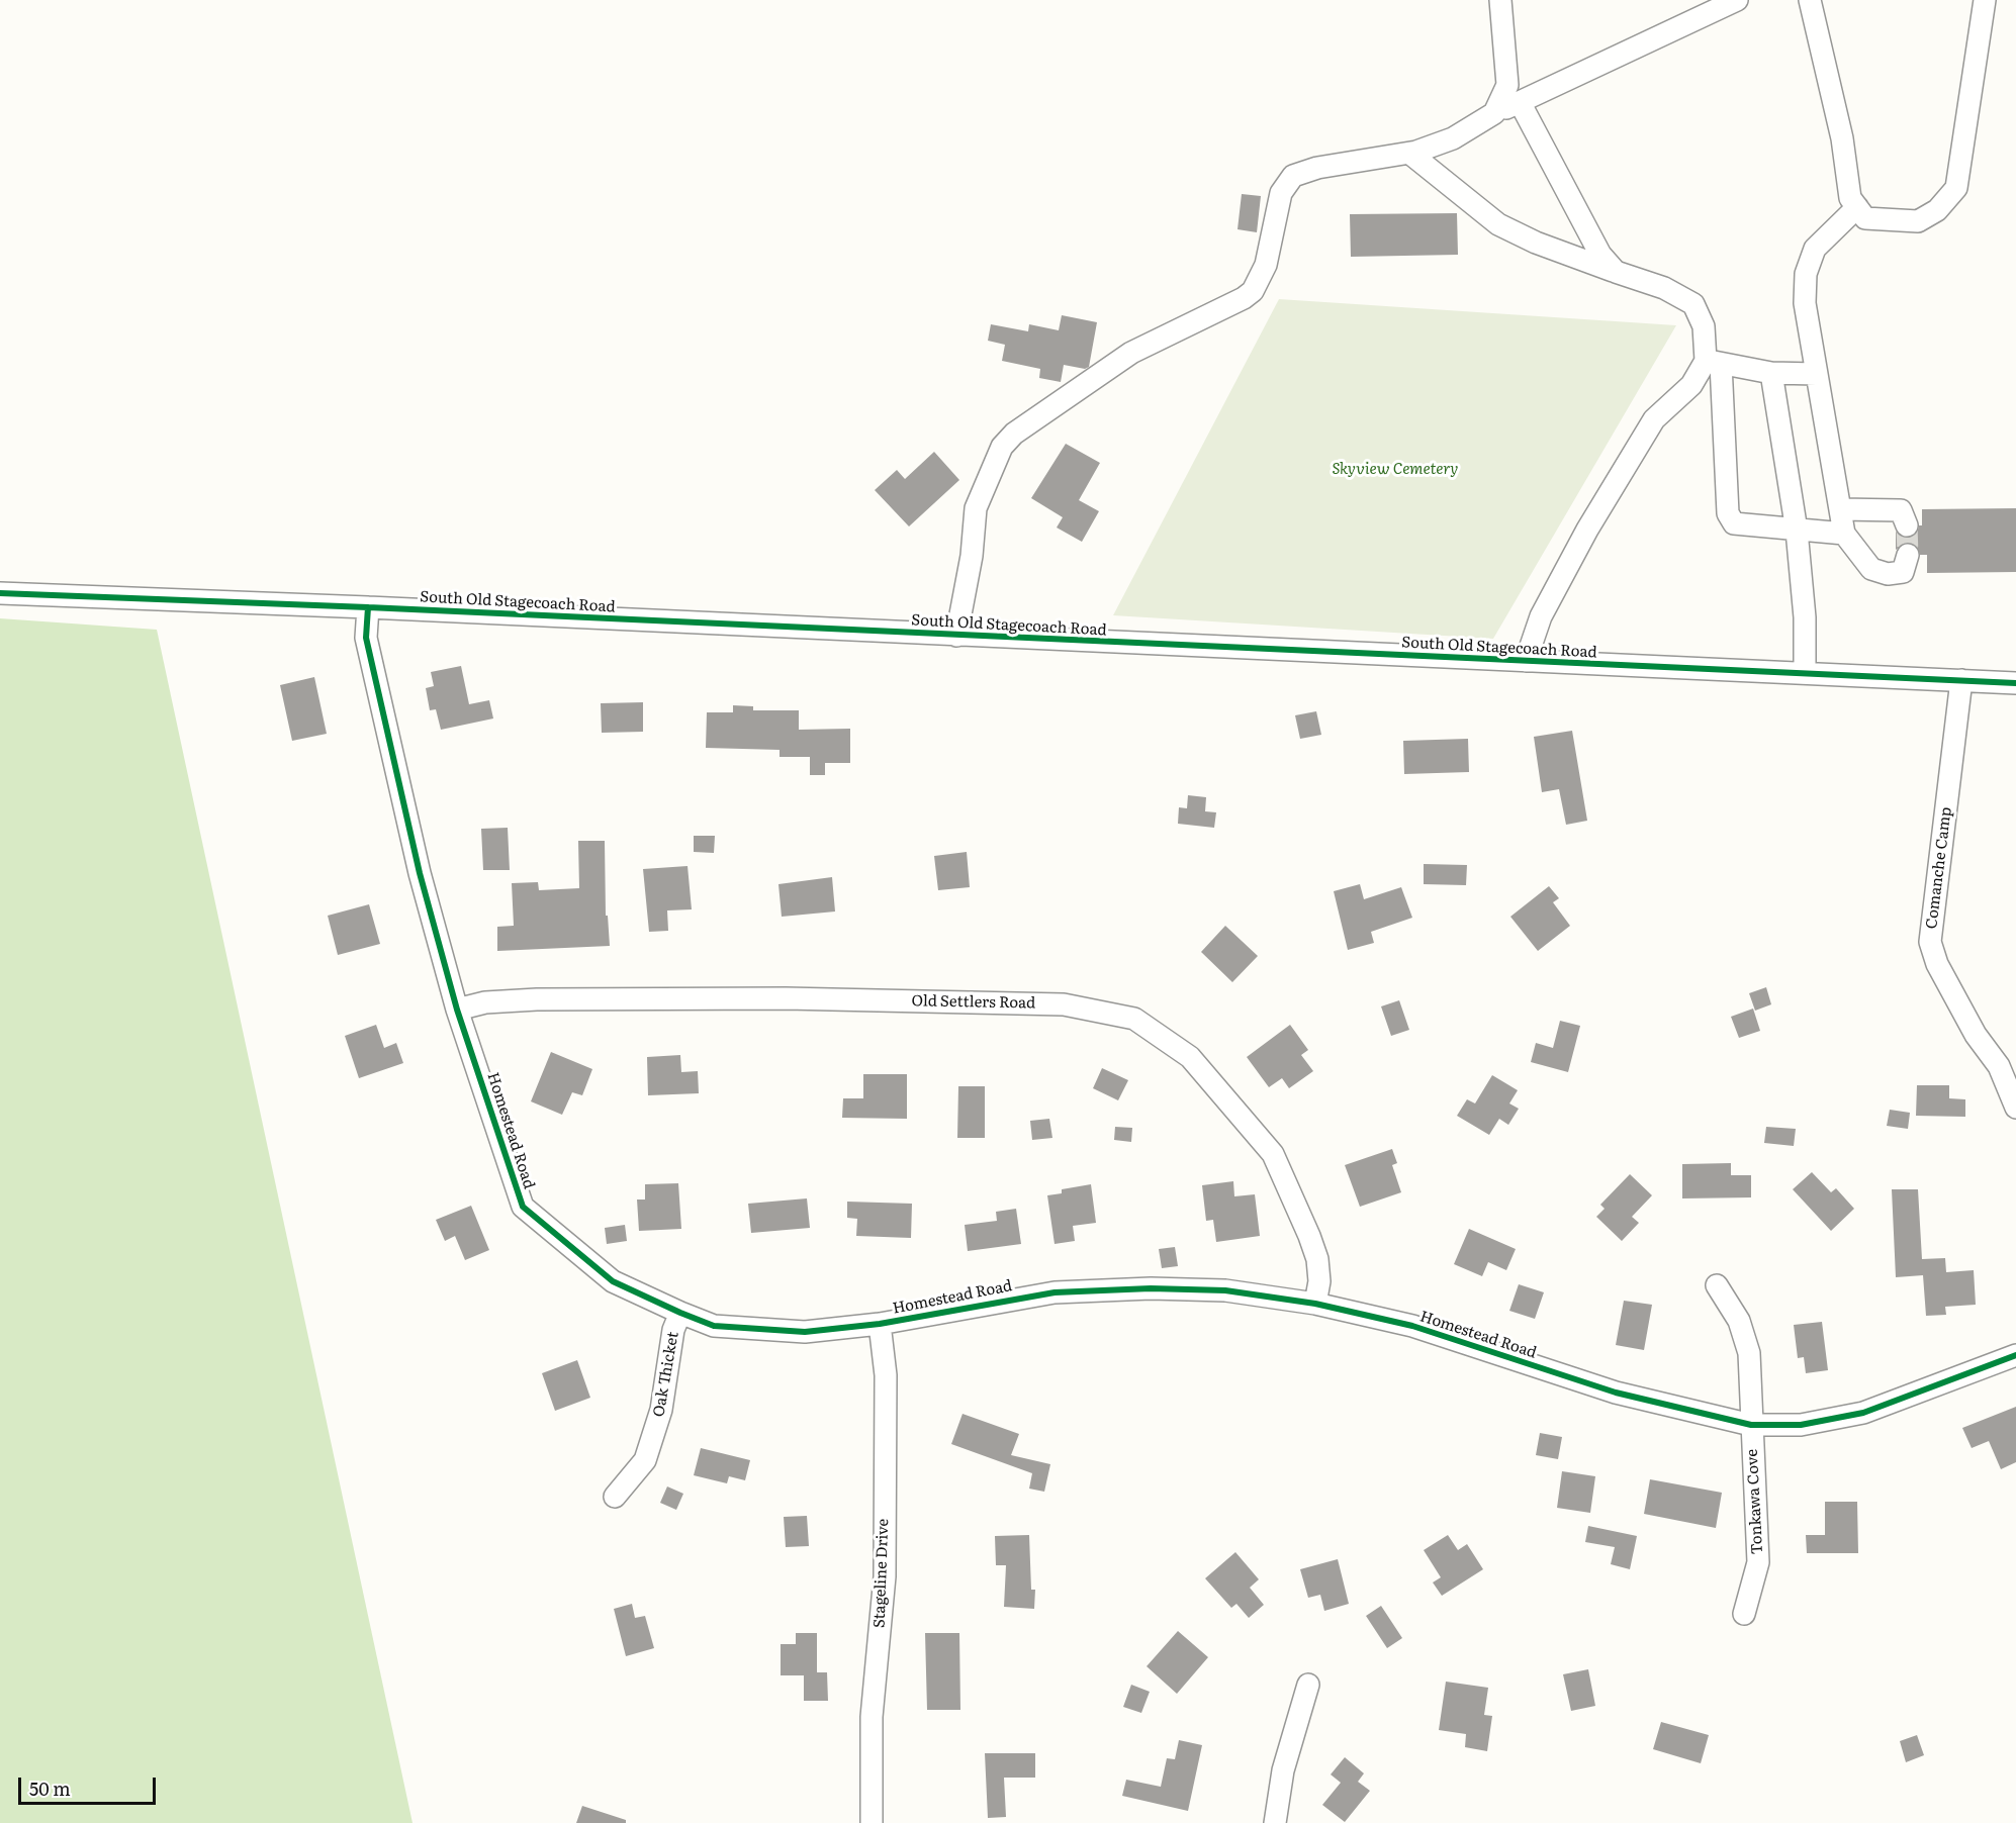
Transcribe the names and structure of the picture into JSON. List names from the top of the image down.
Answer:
{
  "streets": {
    "street": [
      "South Old Stagecoach Road",
      "Comanche Camp",
      "Old Settlers Road",
      "Homestead Road",
      "Oak Thicket",
      "Tonkawa Cove",
      "Stageline Drive"
    ]
  },
  "crossings": [
    ["South Old Stagecoach Road", "Comanche Camp"],
    ["South Old Stagecoach Road", "Homestead Road"],
    ["Old Settlers Road", "Homestead Road"],
    ["Homestead Road", "Oak Thicket"],
    ["Homestead Road", "Tonkawa Cove"],
    ["Homestead Road", "Stageline Drive"]
  ],
  "parks": ["Skyview Cemetery"],
  "scale_bar": "50 m"
}
